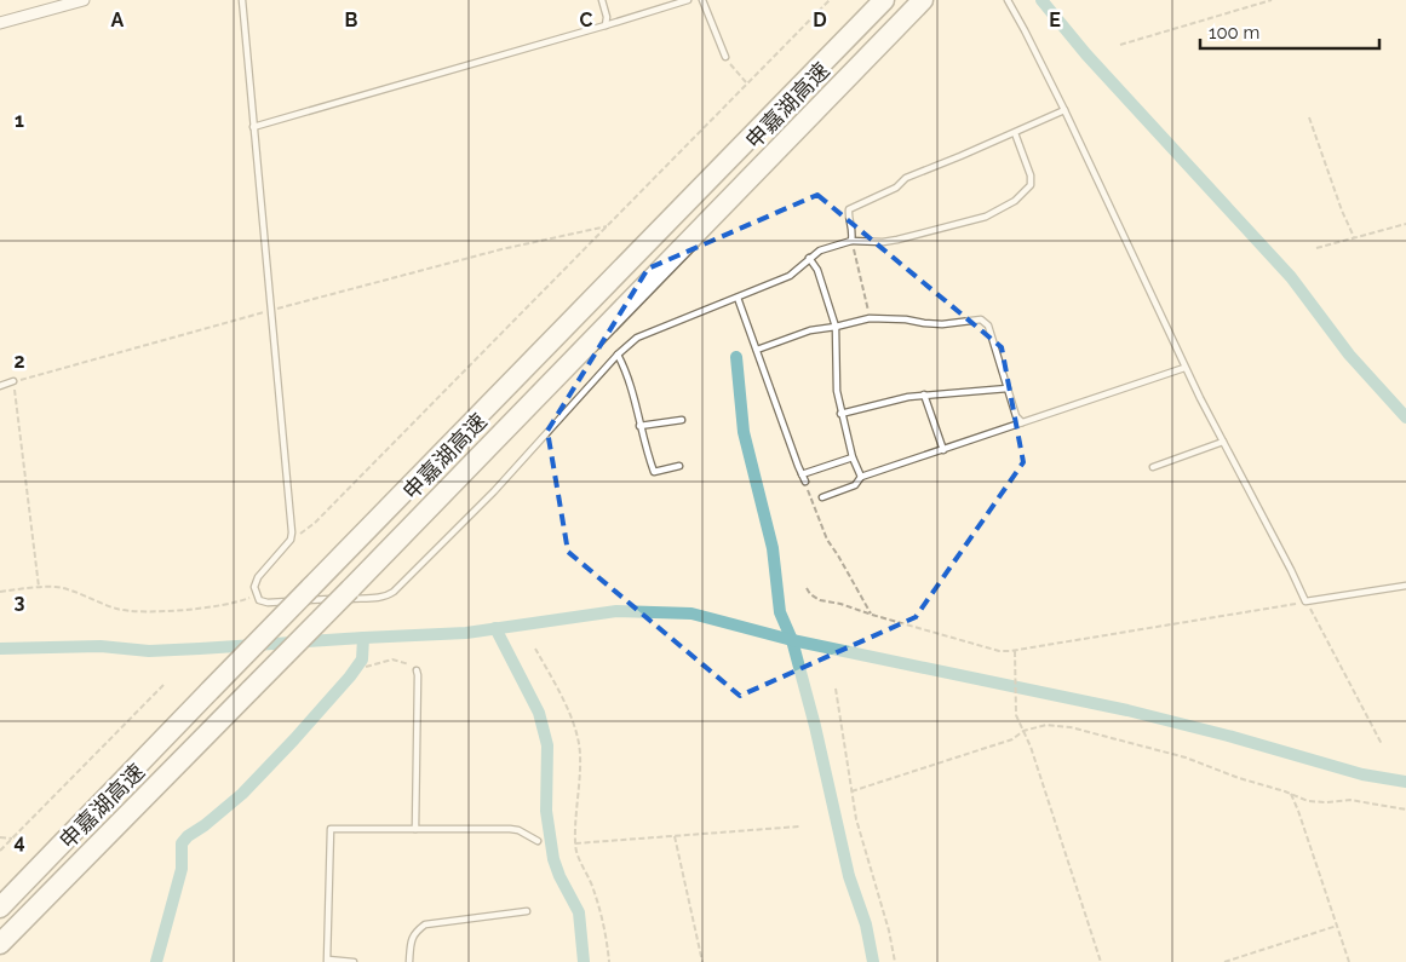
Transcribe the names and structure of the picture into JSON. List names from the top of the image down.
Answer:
{
  "streets": {
    "highway": ["申嘉湖高速"]
  },
  "scale_bar": "100 m",
  "grid": {
    "columns": [
      "A",
      "B",
      "C",
      "D",
      "E"
    ],
    "rows": [
      "1",
      "2",
      "3",
      "4"
    ]
  }
}
